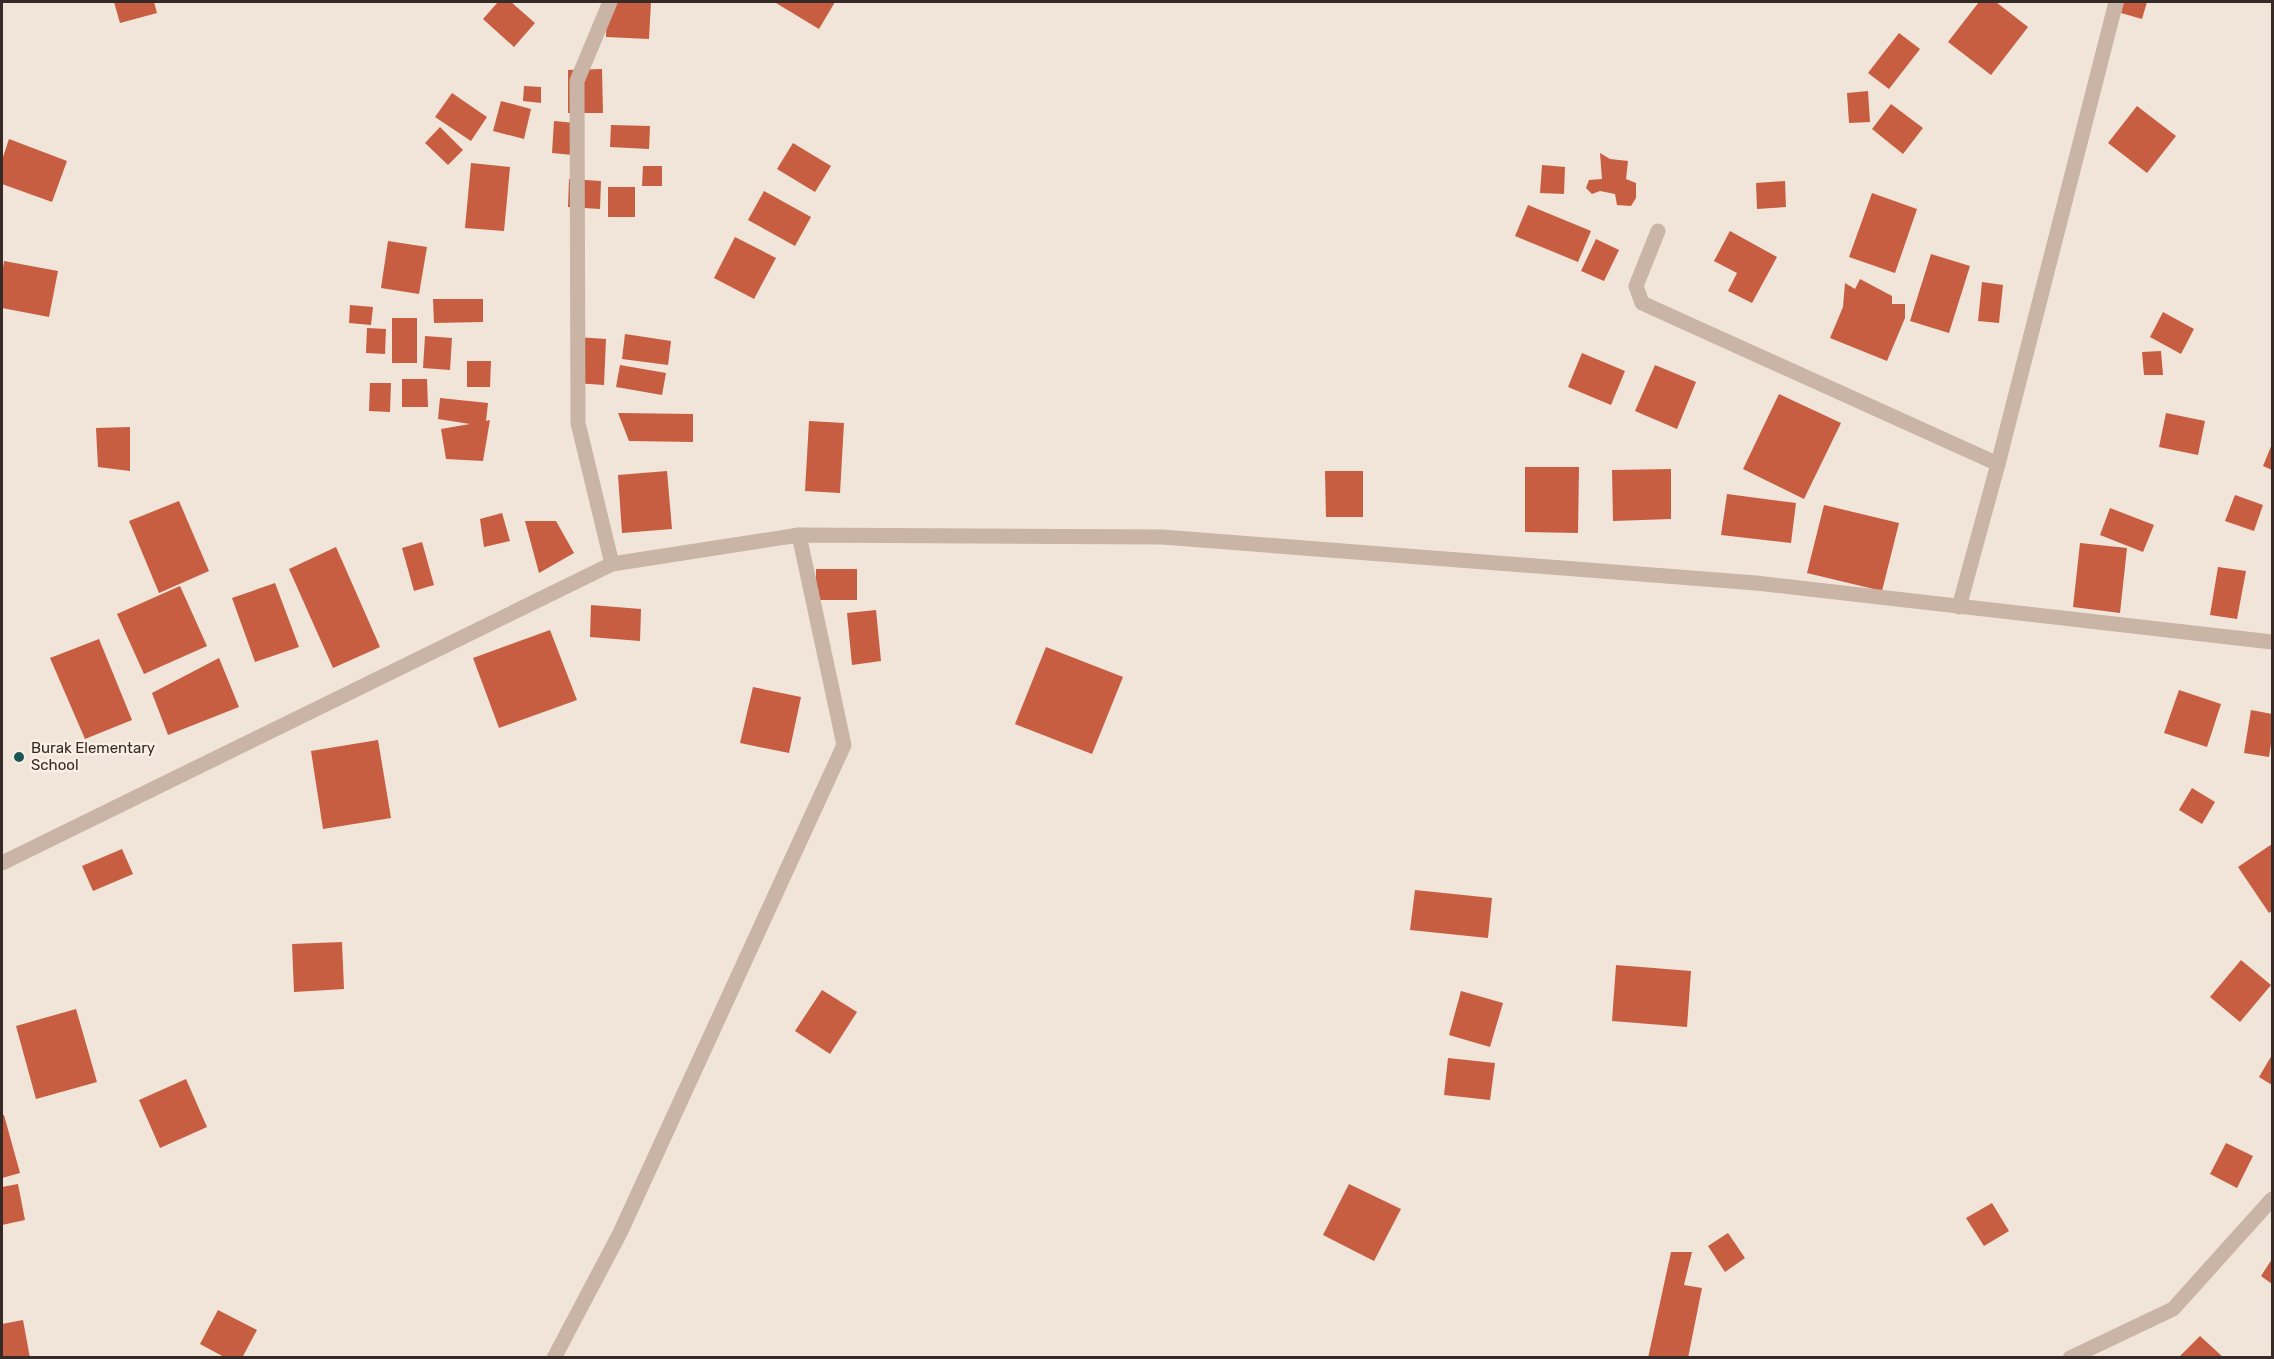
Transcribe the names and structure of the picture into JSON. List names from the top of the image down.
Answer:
{
  "places": ["Burak Elementary School"]
}
